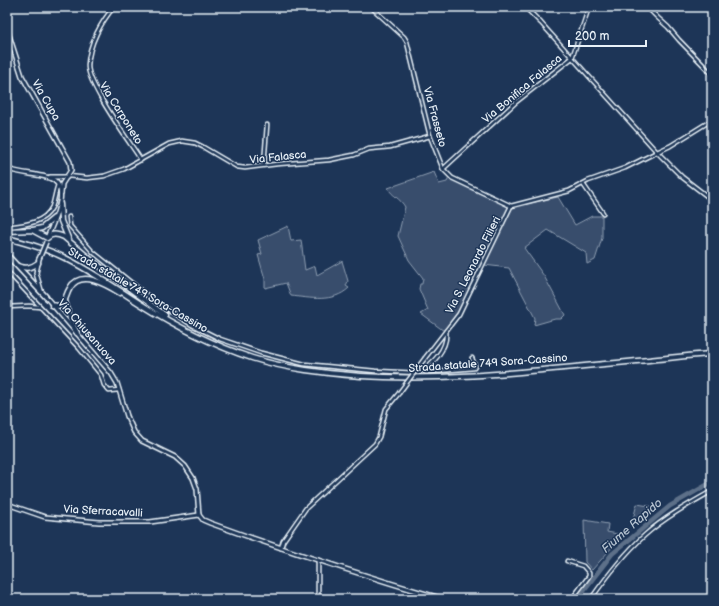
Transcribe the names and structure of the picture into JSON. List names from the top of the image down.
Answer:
{
  "streets": {
    "highway": ["Strada statale 749 Sora-Cassino"],
    "street": [
      "Via Bonifica Falasca",
      "Via Cupa",
      "Via Carponeto",
      "Via Frasseto",
      "Via Falasca",
      "Via S. Leonardo Filieri",
      "Via Chiusanuova",
      "Via Sferracavalli"
    ]
  },
  "crossings": [
    ["Via Bonifica Falasca", "Via Frasseto"],
    ["Via Cupa", "Via Falasca"],
    ["Via Cupa", "Via Chiusanuova"],
    ["Via Carponeto", "Via Falasca"],
    ["Via Frasseto", "Via Falasca"],
    ["Via Chiusanuova", "Via Sferracavalli"]
  ],
  "water": ["Fiume Rapido"],
  "scale_bar": "200 m"
}
